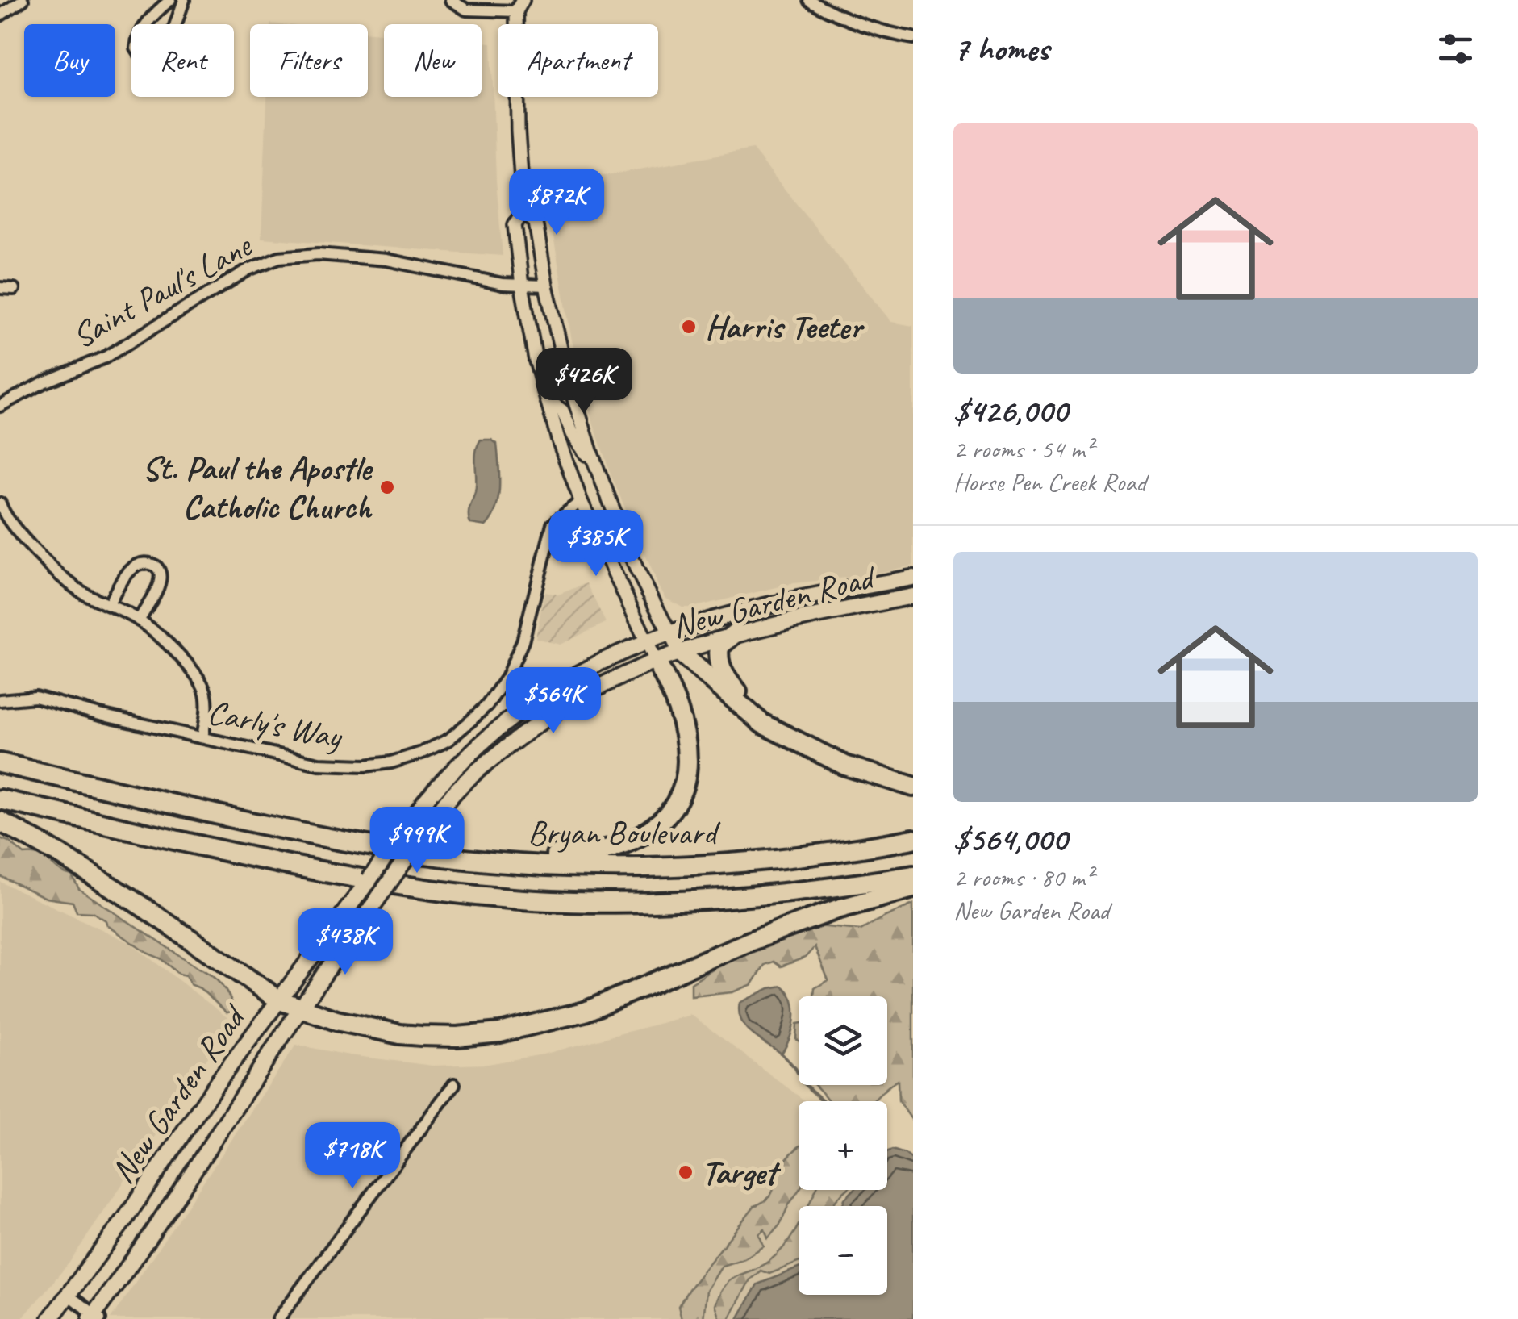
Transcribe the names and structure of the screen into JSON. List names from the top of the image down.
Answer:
{
  "streets": {
    "highway": ["Bryan Boulevard"],
    "main road": ["New Garden Road"],
    "street": ["Saint Paul's Lane", "Carly's Way"]
  },
  "places": ["Harris Teeter", "St. Paul the Apostle Catholic Church", "Target"],
  "page": {
    "heading": "7 homes",
    "chip": [
      "Buy",
      "Rent",
      "Filters",
      "New",
      "Apartment"
    ],
    "list": [
      {
        "name": "$426,000",
        "note": "2 rooms · 54 m² · Horse Pen Creek Road"
      },
      {
        "name": "$564,000",
        "note": "2 rooms · 80 m² · New Garden Road"
      }
    ],
    "price": [
      "$872K",
      "$426K",
      "$385K",
      "$564K",
      "$999K",
      "$438K",
      "$718K"
    ],
    "map_buttons": ["+", "−"]
  }
}
